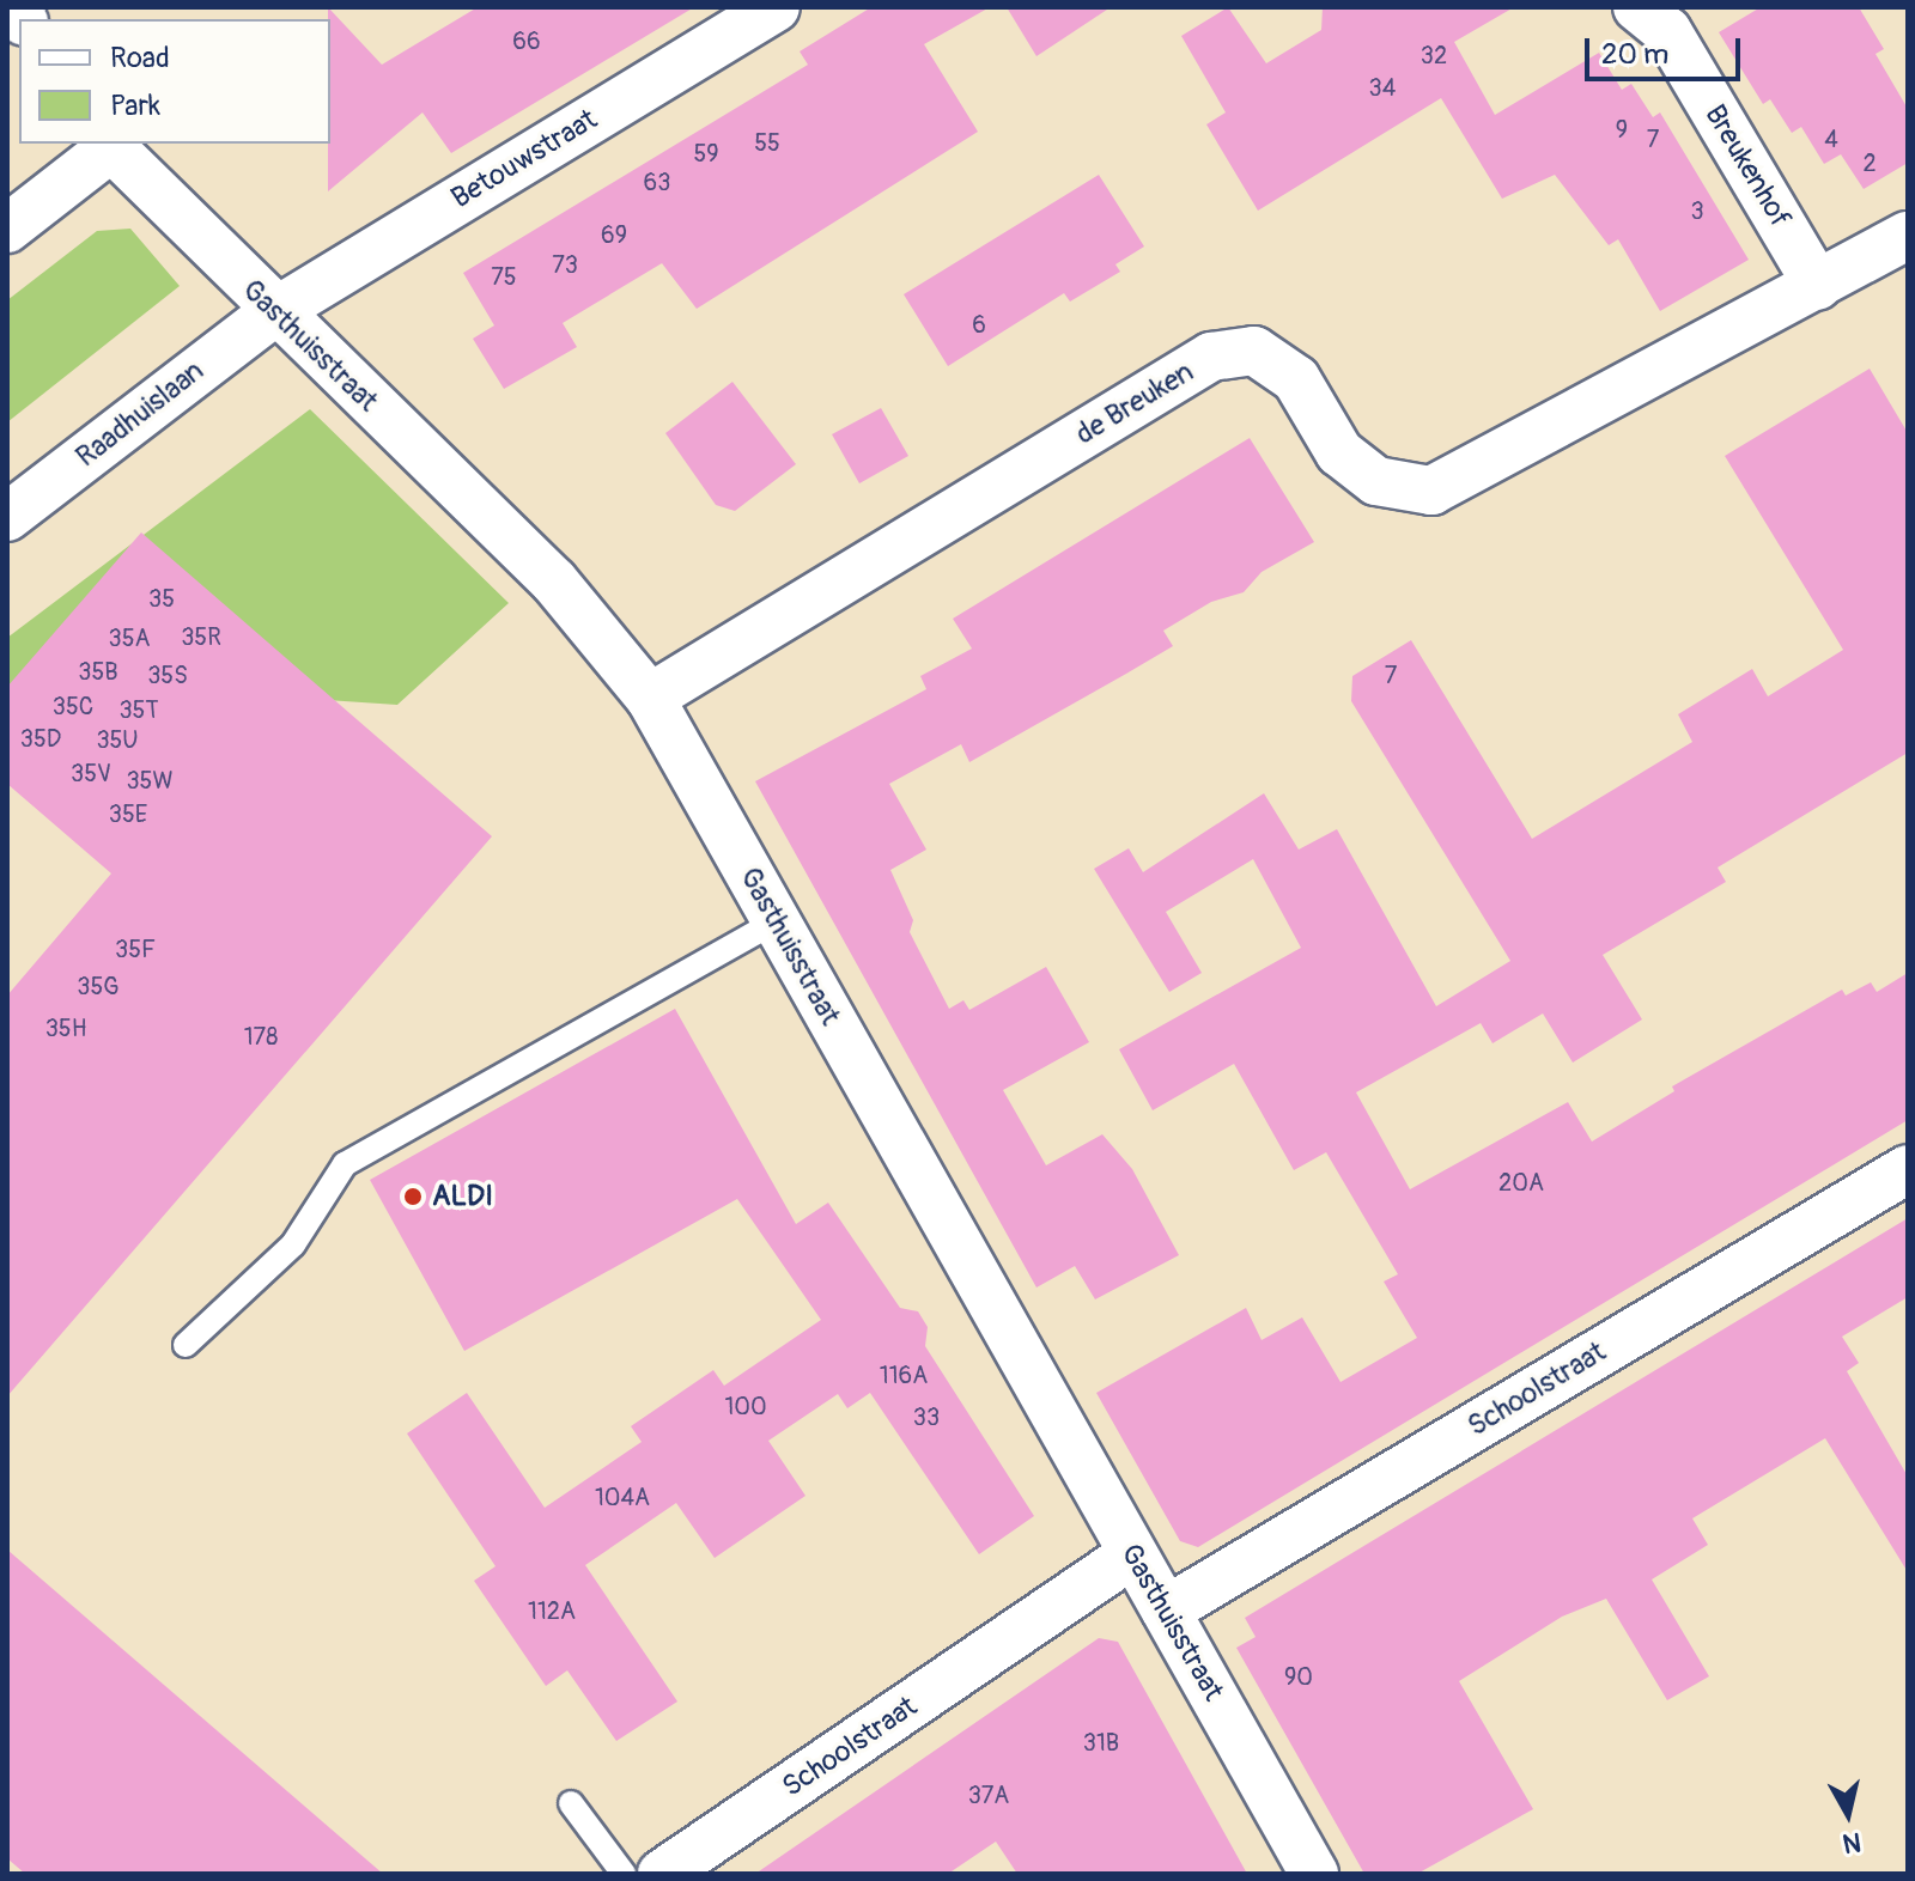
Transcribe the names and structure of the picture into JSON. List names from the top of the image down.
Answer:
{
  "streets": {
    "street": [
      "Betouwstraat",
      "Breukenhof",
      "Gasthuisstraat",
      "de Breuken",
      "Raadhuislaan",
      "Schoolstraat"
    ]
  },
  "crossings": [
    ["Betouwstraat", "Gasthuisstraat"],
    ["Betouwstraat", "Raadhuislaan"],
    ["Breukenhof", "de Breuken"],
    ["Gasthuisstraat", "de Breuken"],
    ["Gasthuisstraat", "Raadhuislaan"],
    ["Gasthuisstraat", "Schoolstraat"]
  ],
  "places": ["ALDI"],
  "house_numbers": [
    "66",
    "32",
    "34",
    "9",
    "7",
    "4",
    "55",
    "59",
    "2",
    "63",
    "3",
    "69",
    "73",
    "75",
    "6",
    "35",
    "35R",
    "35A",
    "35B",
    "35S",
    "7",
    "35C",
    "35T",
    "35D",
    "35U",
    "35V",
    "35W",
    "35E",
    "35F",
    "35G",
    "35H",
    "178",
    "20A",
    "116A",
    "100",
    "33",
    "104A",
    "112A",
    "90",
    "31B",
    "37A"
  ],
  "legend": ["Road", "Park"],
  "scale_bar": "20 m",
  "north": "bottom"
}
